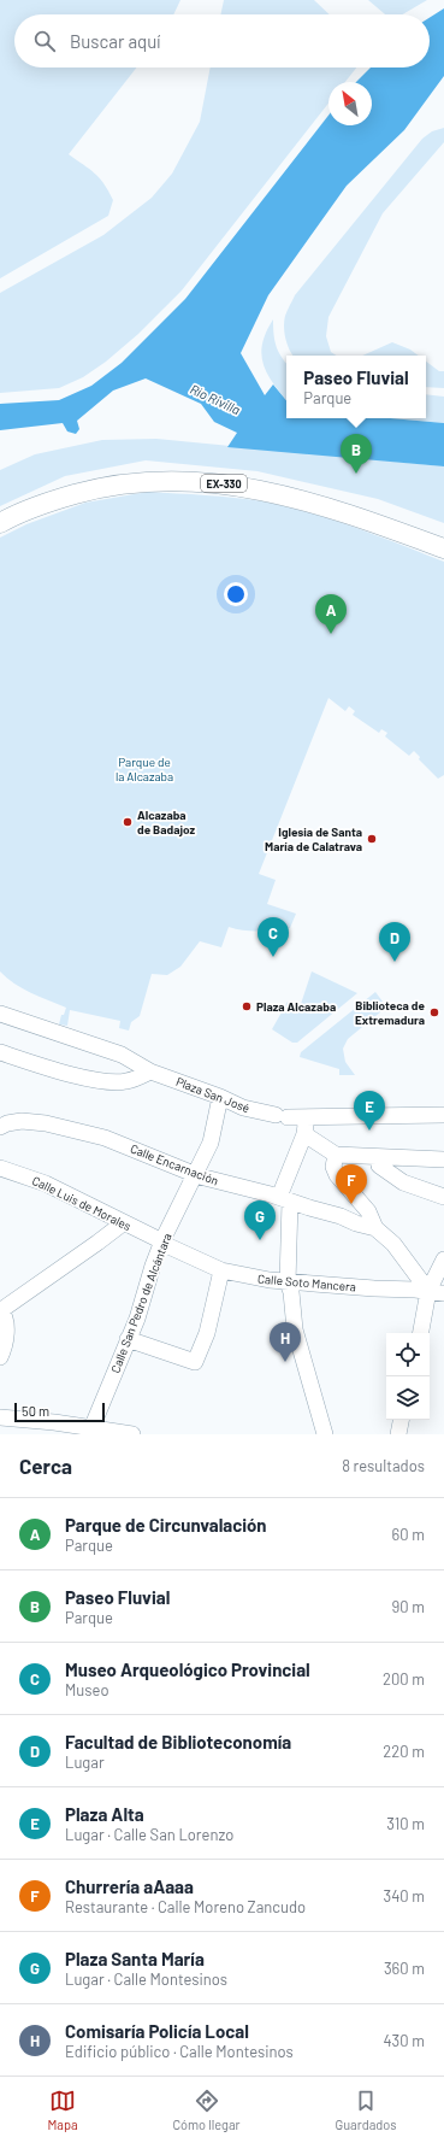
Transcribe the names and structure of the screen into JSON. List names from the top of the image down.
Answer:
{
  "streets": {
    "main road": ["EX-330"],
    "street": [
      "Plaza San José",
      "Calle Encarnación",
      "Calle Luis de Morales",
      "Calle Soto Mancera",
      "Calle San Pedro de Alcántara"
    ]
  },
  "crossings": [
    ["Plaza San José", "Calle San Pedro de Alcántara"],
    ["Calle Encarnación", "Calle San Pedro de Alcántara"],
    ["Calle Luis de Morales", "Calle Soto Mancera"],
    ["Calle Luis de Morales", "Calle San Pedro de Alcántara"],
    ["Calle Soto Mancera", "Calle San Pedro de Alcántara"]
  ],
  "water": ["Río Rivilla"],
  "parks": ["Parque de la Alcazaba"],
  "places": [
    "Alcazaba de Badajoz",
    "Iglesia de Santa María de Calatrava",
    "Plaza Alcazaba",
    "Biblioteca de Extremadura"
  ],
  "scale_bar": "50 m",
  "north": "top left",
  "page": {
    "search": "Buscar aquí",
    "popup": ["Paseo Fluvial", "Parque"],
    "pins": [
      "B",
      "A",
      "C",
      "D",
      "E",
      "F",
      "G",
      "H"
    ],
    "scale": "50 m",
    "heading": ["Cerca", "8 resultados"],
    "list": [
      {
        "mark": "A",
        "name": "Parque de Circunvalación",
        "note": "Parque",
        "value": "60 m"
      },
      {
        "mark": "B",
        "name": "Paseo Fluvial",
        "note": "Parque",
        "value": "90 m"
      },
      {
        "mark": "C",
        "name": "Museo Arqueológico Provincial",
        "note": "Museo",
        "value": "200 m"
      },
      {
        "mark": "D",
        "name": "Facultad de Biblioteconomía",
        "note": "Lugar",
        "value": "220 m"
      },
      {
        "mark": "E",
        "name": "Plaza Alta",
        "note": "Lugar · Calle San Lorenzo",
        "value": "310 m"
      },
      {
        "mark": "F",
        "name": "Churrería aAaaa",
        "note": "Restaurante · Calle Moreno Zancudo",
        "value": "340 m"
      },
      {
        "mark": "G",
        "name": "Plaza Santa María",
        "note": "Lugar · Calle Montesinos",
        "value": "360 m"
      },
      {
        "mark": "H",
        "name": "Comisaría Policía Local",
        "note": "Edificio público · Calle Montesinos",
        "value": "430 m"
      }
    ],
    "nav": ["Mapa", "Cómo llegar", "Guardados"]
  }
}
